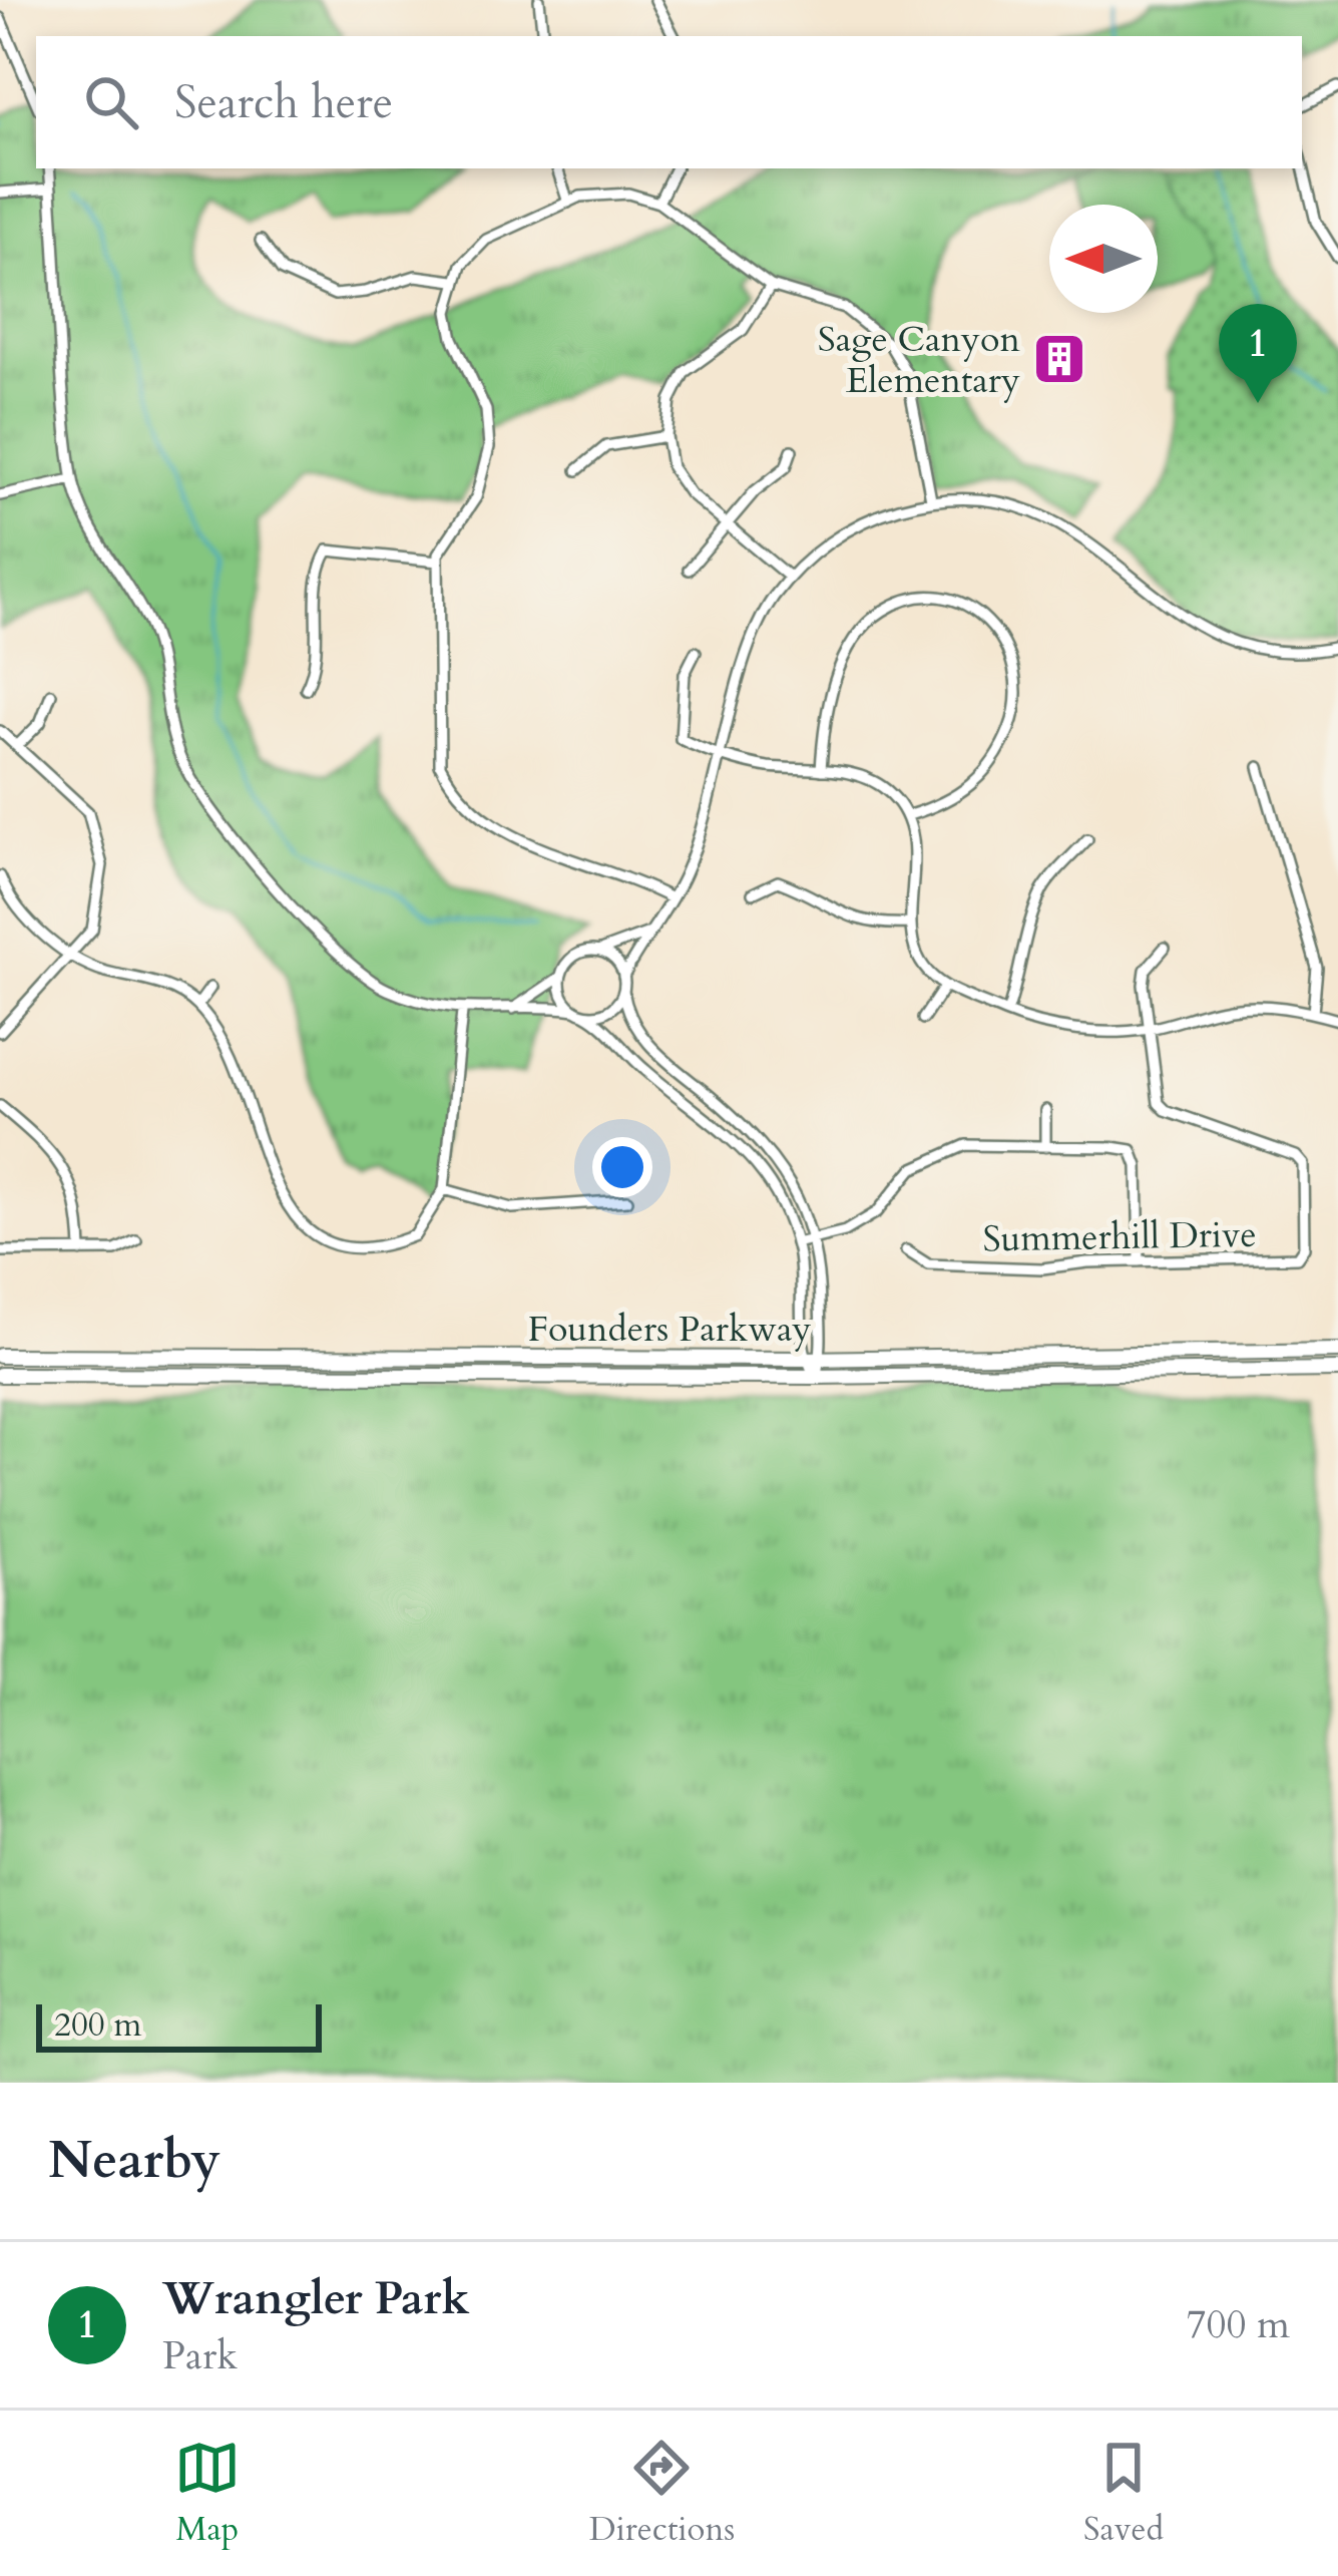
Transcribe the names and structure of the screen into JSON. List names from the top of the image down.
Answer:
{
  "streets": {
    "highway": ["Founders Parkway"],
    "street": ["Summerhill Drive"]
  },
  "places": {
    "building": ["Sage Canyon Elementary"]
  },
  "scale_bar": "200 m",
  "north": "left",
  "page": {
    "search": "Search here",
    "pins": "1",
    "scale": "200 m",
    "heading": "Nearby",
    "list": [
      {
        "mark": "1",
        "name": "Wrangler Park",
        "note": "Park",
        "value": "700 m"
      }
    ],
    "nav": ["Map", "Directions", "Saved"]
  }
}
